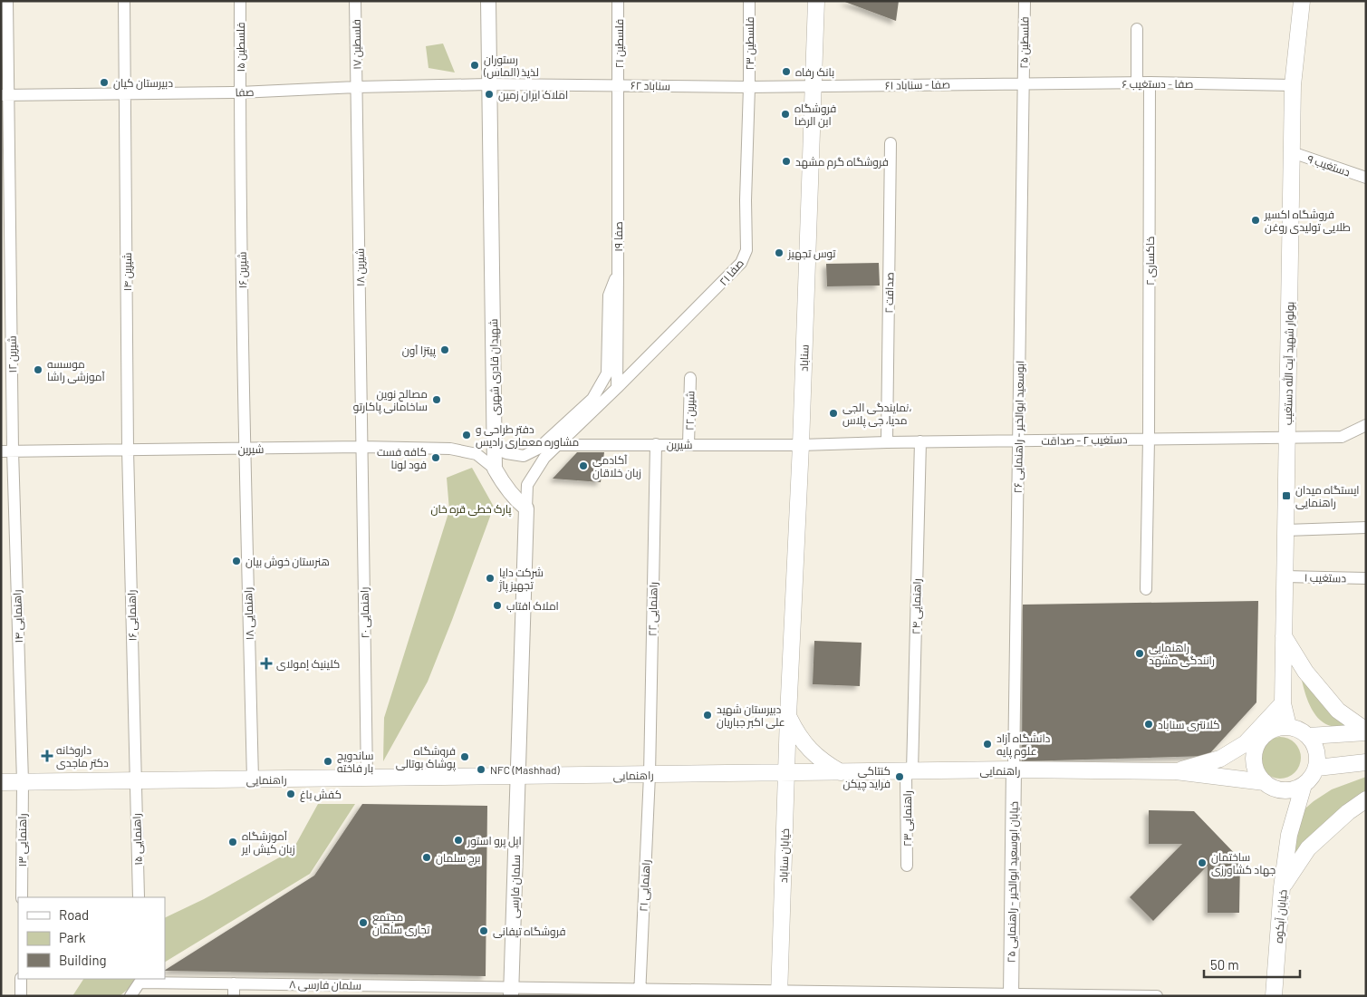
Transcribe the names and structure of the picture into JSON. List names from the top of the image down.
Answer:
{
  "streets": {
    "main road": [
      "سناباد",
      "بولوار شهید آیت الله دستغیب",
      "راهنمایی",
      "خیابان سناباد",
      "خیابان آبکوه"
    ],
    "street": [
      "فلسطین ۲۵",
      "فلسطین ۲۱",
      "فلسطین ۲۳",
      "فلسطین ۱۷",
      "فلسطین ۱۵",
      "صفا - دستغیب ۶",
      "صفا - سناباد ۶۱",
      "سناباد ۶۲",
      "صفا",
      "دستغیب ۹",
      "صفا ۱۹",
      "خاکساری ۲",
      "شیرین ۱۸",
      "شیرین ۱۶",
      "شیرین ۱۴",
      "صفا ۲۱",
      "صداقت ۲",
      "شیرین ۱۲",
      "شهیدان قادری شهری",
      "شیرین ۲۲",
      "ابوسعید ابوالخیر - راهنمایی ۲۶",
      "دستغیب ۲ - صداقت",
      "شیرین",
      "دستغیب ۱",
      "راهنمایی ۲۴",
      "راهنمایی ۲۲",
      "راهنمایی ۲۰",
      "راهنمایی ۱۸",
      "راهنمایی ۱۶",
      "راهنمایی ۱۴",
      "راهنمایی ۲۳",
      "راهنمایی ۱۵",
      "راهنمایی ۱۳",
      "خیابان ابوسعید ابوالخیر - راهنمایی ۲۵",
      "راهنمایی ۲۱",
      "سلمان فارسی",
      "سلمان فارسی ۸"
    ]
  },
  "crossings": [
    ["فلسطین ۲۵", "صفا - دستغیب ۶"],
    ["فلسطین ۲۵", "صفا - سناباد ۶۱"],
    ["فلسطین ۲۵", "ابوسعید ابوالخیر - راهنمایی ۲۶"],
    ["فلسطین ۲۱", "سناباد ۶۲"],
    ["فلسطین ۲۱", "صفا ۱۹"],
    ["فلسطین ۲۳", "سناباد ۶۲"],
    ["فلسطین ۲۳", "صفا ۲۱"],
    ["فلسطین ۱۷", "صفا"],
    ["فلسطین ۱۷", "شیرین ۱۸"],
    ["فلسطین ۱۵", "صفا"],
    ["فلسطین ۱۵", "شیرین ۱۶"],
    ["صفا - دستغیب ۶", "صفا - سناباد ۶۱"],
    ["صفا - دستغیب ۶", "خاکساری ۲"],
    ["صفا - دستغیب ۶", "بولوار شهید آیت الله دستغیب"],
    ["صفا - دستغیب ۶", "ابوسعید ابوالخیر - راهنمایی ۲۶"],
    ["صفا - سناباد ۶۱", "سناباد ۶۲"],
    ["صفا - سناباد ۶۱", "سناباد"],
    ["صفا - سناباد ۶۱", "ابوسعید ابوالخیر - راهنمایی ۲۶"],
    ["سناباد ۶۲", "صفا"],
    ["سناباد ۶۲", "صفا ۱۹"],
    ["سناباد ۶۲", "صفا ۲۱"],
    ["سناباد ۶۲", "سناباد"],
    ["سناباد ۶۲", "شهیدان قادری شهری"],
    ["صفا", "شیرین ۱۸"],
    ["صفا", "شیرین ۱۶"],
    ["صفا", "شیرین ۱۴"],
    ["صفا", "شیرین ۱۲"],
    ["صفا", "شهیدان قادری شهری"],
    ["دستغیب ۹", "بولوار شهید آیت الله دستغیب"],
    ["صفا ۱۹", "صفا ۲۱"],
    ["خاکساری ۲", "دستغیب ۲ - صداقت"],
    ["شیرین ۱۸", "شیرین"],
    ["شیرین ۱۸", "راهنمایی ۲۰"],
    ["شیرین ۱۶", "شیرین"],
    ["شیرین ۱۶", "راهنمایی ۱۸"],
    ["شیرین ۱۴", "شیرین"],
    ["شیرین ۱۴", "راهنمایی ۱۶"],
    ["صفا ۲۱", "شیرین"],
    ["صداقت ۲", "دستغیب ۲ - صداقت"],
    ["شیرین ۱۲", "شیرین"],
    ["شیرین ۱۲", "راهنمایی ۱۴"],
    ["سناباد", "دستغیب ۲ - صداقت"],
    ["سناباد", "شیرین"],
    ["سناباد", "خیابان سناباد"],
    ["بولوار شهید آیت الله دستغیب", "دستغیب ۲ - صداقت"],
    ["بولوار شهید آیت الله دستغیب", "دستغیب ۱"],
    ["بولوار شهید آیت الله دستغیب", "راهنمایی"],
    ["بولوار شهید آیت الله دستغیب", "خیابان آبکوه"],
    ["شهیدان قادری شهری", "شیرین"],
    ["شیرین ۲۲", "شیرین"],
    ["ابوسعید ابوالخیر - راهنمایی ۲۶", "دستغیب ۲ - صداقت"],
    ["ابوسعید ابوالخیر - راهنمایی ۲۶", "راهنمایی"],
    ["ابوسعید ابوالخیر - راهنمایی ۲۶", "خیابان ابوسعید ابوالخیر - راهنمایی ۲۵"],
    ["دستغیب ۲ - صداقت", "شیرین"],
    ["دستغیب ۲ - صداقت", "راهنمایی ۲۴"],
    ["شیرین", "راهنمایی ۲۲"],
    ["شیرین", "راهنمایی ۲۰"],
    ["شیرین", "راهنمایی ۱۸"],
    ["شیرین", "راهنمایی ۱۶"],
    ["شیرین", "راهنمایی ۱۴"],
    ["راهنمایی ۲۴", "راهنمایی"],
    ["راهنمایی ۲۴", "راهنمایی ۲۳"],
    ["راهنمایی ۲۲", "راهنمایی"],
    ["راهنمایی ۲۲", "راهنمایی ۲۱"],
    ["راهنمایی ۲۰", "راهنمایی"],
    ["راهنمایی ۱۸", "راهنمایی"],
    ["راهنمایی ۱۶", "راهنمایی"],
    ["راهنمایی ۱۶", "راهنمایی ۱۵"],
    ["راهنمایی ۱۴", "راهنمایی"],
    ["راهنمایی ۱۴", "راهنمایی ۱۳"],
    ["راهنمایی", "راهنمایی ۲۳"],
    ["راهنمایی", "راهنمایی ۱۵"],
    ["راهنمایی", "راهنمایی ۱۳"],
    ["راهنمایی", "خیابان سناباد"],
    ["راهنمایی", "خیابان ابوسعید ابوالخیر - راهنمایی ۲۵"],
    ["راهنمایی", "راهنمایی ۲۱"],
    ["راهنمایی", "سلمان فارسی"],
    ["راهنمایی", "خیابان آبکوه"],
    ["خیابان سناباد", "سلمان فارسی ۸"],
    ["خیابان ابوسعید ابوالخیر - راهنمایی ۲۵", "سلمان فارسی ۸"],
    ["راهنمایی ۲۱", "سلمان فارسی ۸"],
    ["سلمان فارسی", "سلمان فارسی ۸"]
  ],
  "parks": ["پارک خطی قره خان"],
  "places": {
    "other": [
      "رستوران لذیذ (الماس)",
      "بانک رفاه",
      "دبیرستان کیان",
      "املاک ایران زمین",
      "فروشگاه ابن الرضا",
      "فروشگاه گرم مشهد",
      "فروشگاه اکسیر طلایی تولیدی روغن",
      "توس تجهیز",
      "پیتزا آون",
      "موسسه آموزشی راشا",
      "مصالح نوین ساخامانی پاکارتو",
      "نمایندگی الجی، مدیا، جی پلاس",
      "دفتر طراحی و مشاوره معماری رادیس",
      "کافه فست فود لونا",
      "آکادمی زبان خلاقان",
      "هنرستان خوش بیان",
      "شرکت دایا تجهیز پاژ",
      "املاک افتاب",
      "راهنمایی رانندگی مشهد",
      "دبیرستان شهید علی اکبر جباریان",
      "کلانتری سناباد",
      "دانشگاه آزاد علوم پایه",
      "فروشگاه پوشاک بوتالی",
      "ساندویچ بار فاخته",
      "NFC (Mashhad)",
      "کنتاکی فراید چیکن",
      "کفش باغ",
      "اپل پرو استور",
      "آموزشگاه زبان کیش ایر",
      "برج سلمان",
      "ساختمان جهاد کشاورزی",
      "مجتمع تجاری سلمان",
      "فروشگاه تیفانی"
    ],
    "transit": ["ایستگاه میدان راهنمایی"],
    "health": ["کلینیک إمولای", "داروخانه دکتر ماجدی"]
  },
  "legend": ["Road", "Park", "Building"],
  "scale_bar": "50 m"
}
